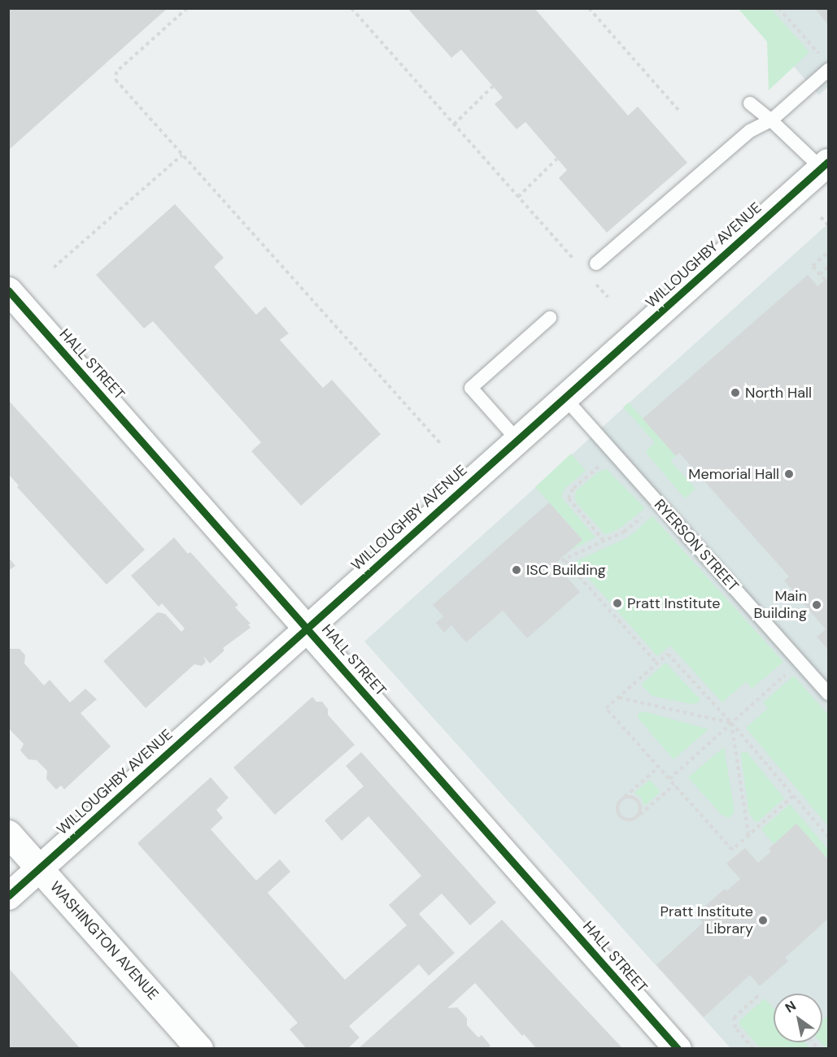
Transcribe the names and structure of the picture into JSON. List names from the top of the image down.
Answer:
{
  "streets": {
    "street": ["WILLOUGHBY AVENUE", "HALL STREET", "WASHINGTON AVENUE"],
    "lane": ["RYERSON STREET"]
  },
  "crossings": [
    ["WILLOUGHBY AVENUE", "HALL STREET"],
    ["WILLOUGHBY AVENUE", "RYERSON STREET"],
    ["WILLOUGHBY AVENUE", "WASHINGTON AVENUE"]
  ],
  "places": [
    "North Hall",
    "Memorial Hall",
    "ISC Building",
    "Pratt Institute",
    "Main Building",
    "Pratt Institute Library"
  ],
  "north": "top left"
}
